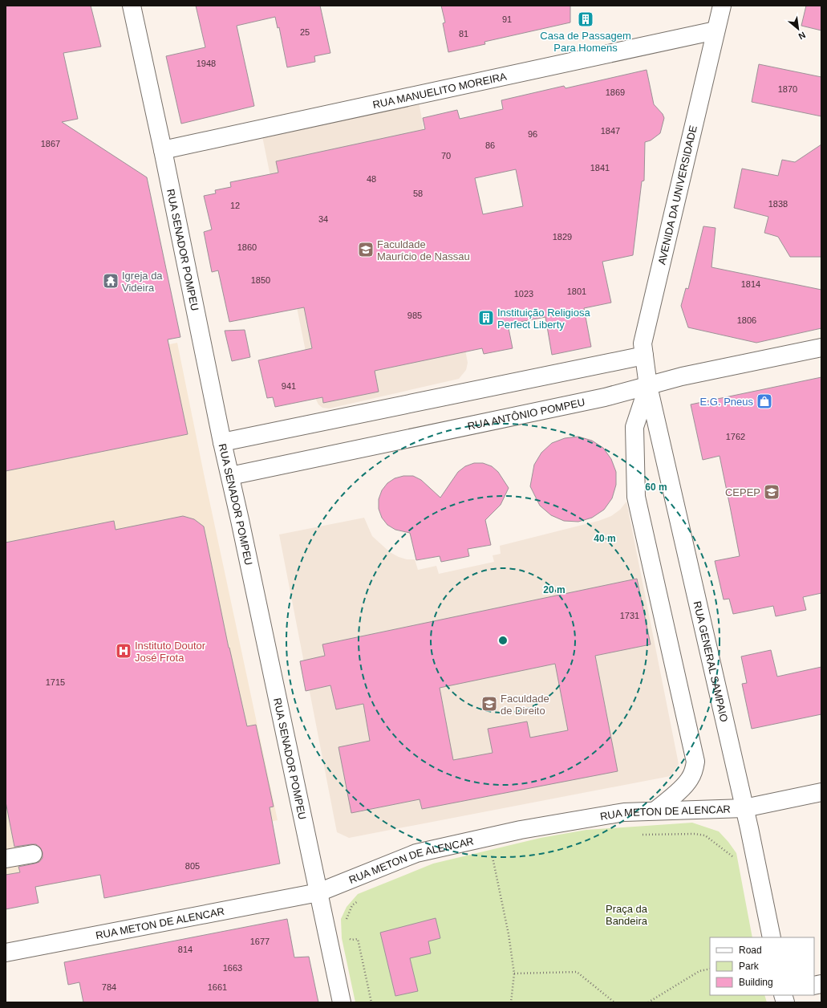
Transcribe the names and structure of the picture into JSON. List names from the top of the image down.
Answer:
{
  "streets": {
    "street": [
      "RUA MANUELITO MOREIRA",
      "AVENIDA DA UNIVERSIDADE",
      "RUA SENADOR POMPEU",
      "RUA ANTÔNIO POMPEU",
      "RUA GENERAL SAMPAIO",
      "RUA METON DE ALENCAR"
    ]
  },
  "crossings": [
    ["RUA MANUELITO MOREIRA", "AVENIDA DA UNIVERSIDADE"],
    ["RUA MANUELITO MOREIRA", "RUA SENADOR POMPEU"],
    ["AVENIDA DA UNIVERSIDADE", "RUA ANTÔNIO POMPEU"],
    ["AVENIDA DA UNIVERSIDADE", "RUA GENERAL SAMPAIO"],
    ["RUA SENADOR POMPEU", "RUA ANTÔNIO POMPEU"],
    ["RUA SENADOR POMPEU", "RUA METON DE ALENCAR"],
    ["RUA ANTÔNIO POMPEU", "RUA GENERAL SAMPAIO"],
    ["RUA GENERAL SAMPAIO", "RUA METON DE ALENCAR"]
  ],
  "parks": ["Praça da Bandeira"],
  "places": {
    "building": ["Casa de Passagem Para Homens", "Instituição Religiosa Perfect Liberty"],
    "school or university": ["Faculdade Maurício de Nassau", "CEPEP", "Faculdade de Direito"],
    "temple": ["Igreja da Videira"],
    "shop": ["E.G. Pneus"],
    "hospital": ["Instituto Doutor José Frota"]
  },
  "house_numbers": [
    "91",
    "25",
    "81",
    "1948",
    "1870",
    "1869",
    "1847",
    "96",
    "1867",
    "86",
    "70",
    "1841",
    "48",
    "58",
    "1838",
    "12",
    "34",
    "1829",
    "1860",
    "1850",
    "1814",
    "1801",
    "1023",
    "985",
    "1806",
    "941",
    "1762",
    "1731",
    "1715",
    "805",
    "1677",
    "814",
    "1663",
    "784",
    "1661"
  ],
  "legend": ["Road", "Park", "Building"],
  "north": "bottom right",
  "rings": ["60 m", "40 m", "20 m"]
}
